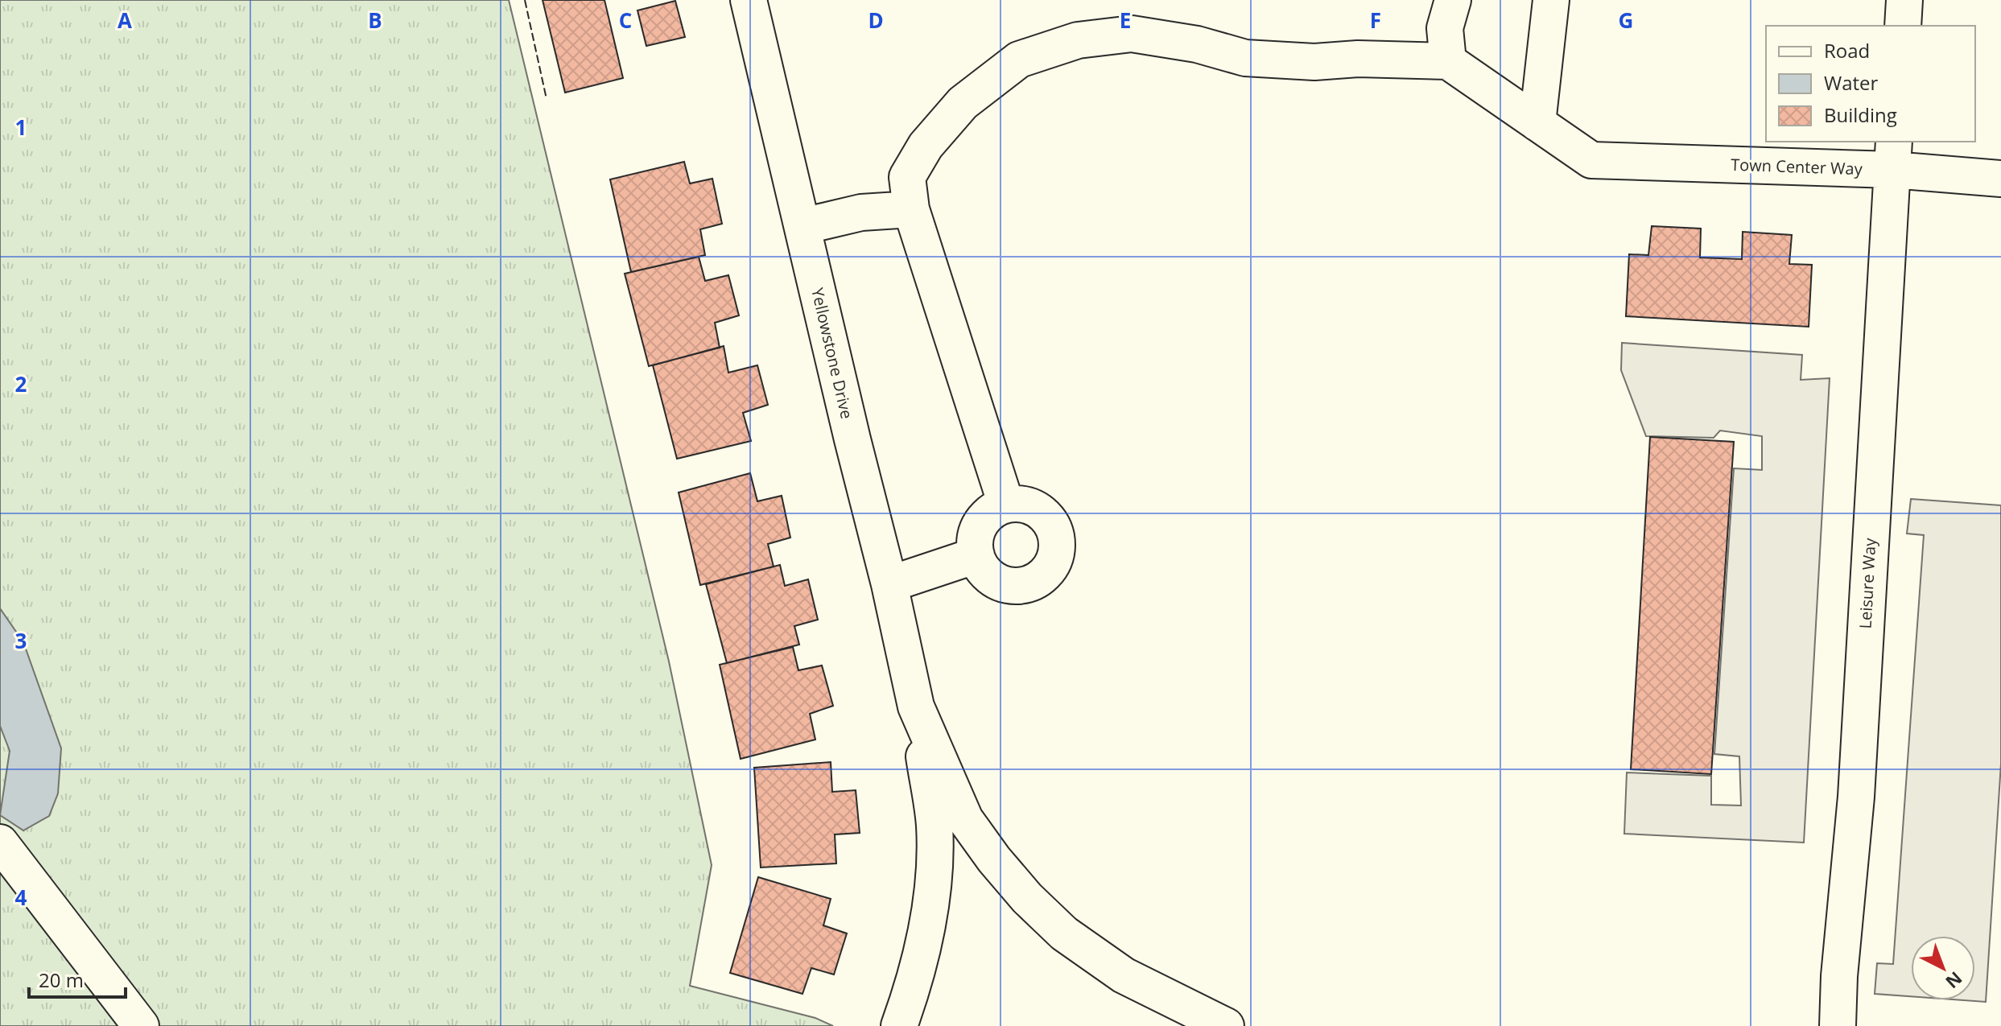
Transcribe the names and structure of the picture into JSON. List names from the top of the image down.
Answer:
{
  "streets": {
    "street": ["Town Center Way", "Yellowstone Drive", "Leisure Way"]
  },
  "crossings": [
    ["Town Center Way", "Leisure Way"]
  ],
  "legend": ["Road", "Water", "Building"],
  "scale_bar": "20 m",
  "north": "bottom right",
  "grid": {
    "columns": [
      "A",
      "B",
      "C",
      "D",
      "E",
      "F",
      "G"
    ],
    "rows": [
      "1",
      "2",
      "3",
      "4"
    ]
  }
}
